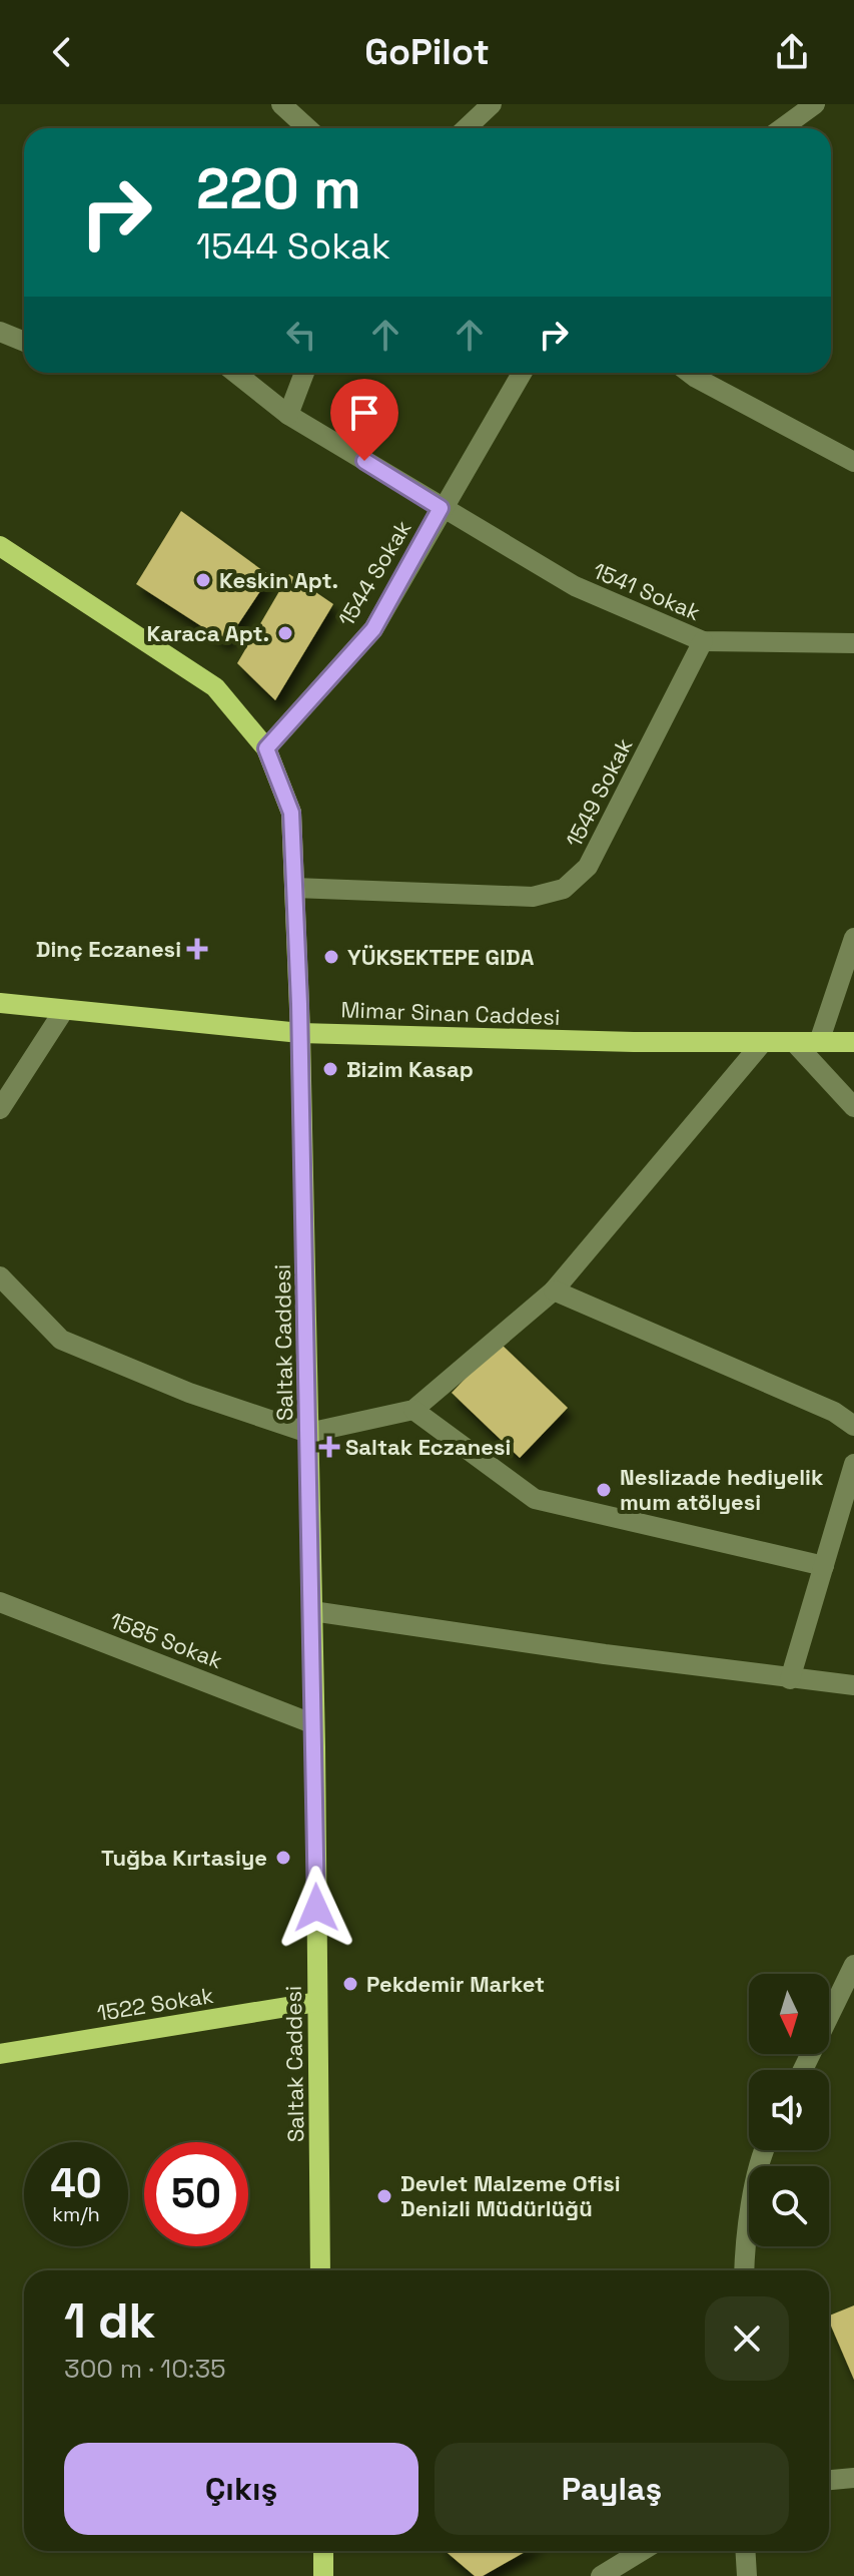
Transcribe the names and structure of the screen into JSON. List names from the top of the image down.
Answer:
{
  "streets": {
    "main road": ["Mimar Sinan Caddesi", "Saltak Caddesi", "1522 Sokak"],
    "street": [
      "1544 Sokak",
      "1541 Sokak",
      "1549 Sokak",
      "1585 Sokak"
    ]
  },
  "crossings": [
    ["1544 Sokak", "1541 Sokak"],
    ["1544 Sokak", "Saltak Caddesi"],
    ["1541 Sokak", "1549 Sokak"],
    ["1549 Sokak", "Saltak Caddesi"],
    ["Mimar Sinan Caddesi", "Saltak Caddesi"],
    ["Saltak Caddesi", "1585 Sokak"],
    ["Saltak Caddesi", "1522 Sokak"]
  ],
  "places": {
    "other": [
      "Keskin Apt.",
      "Karaca Apt.",
      "YÜKSEKTEPE GIDA",
      "Bizim Kasap",
      "Neslizade hediyelik mum atölyesi",
      "Tuğba Kırtasiye",
      "Pekdemir Market",
      "Devlet Malzeme Ofisi Denizli Müdürlüğü"
    ],
    "health": ["Dinç Eczanesi", "Saltak Eczanesi"]
  },
  "north": "bottom",
  "page": {
    "header": "GoPilot",
    "turn": ["220 m", "1544 Sokak"],
    "speed": "40 km/h",
    "limit": "50",
    "heading": ["1 dk", "300 m · 10:35"],
    "buttons": ["Çıkış", "Paylaş"]
  }
}
